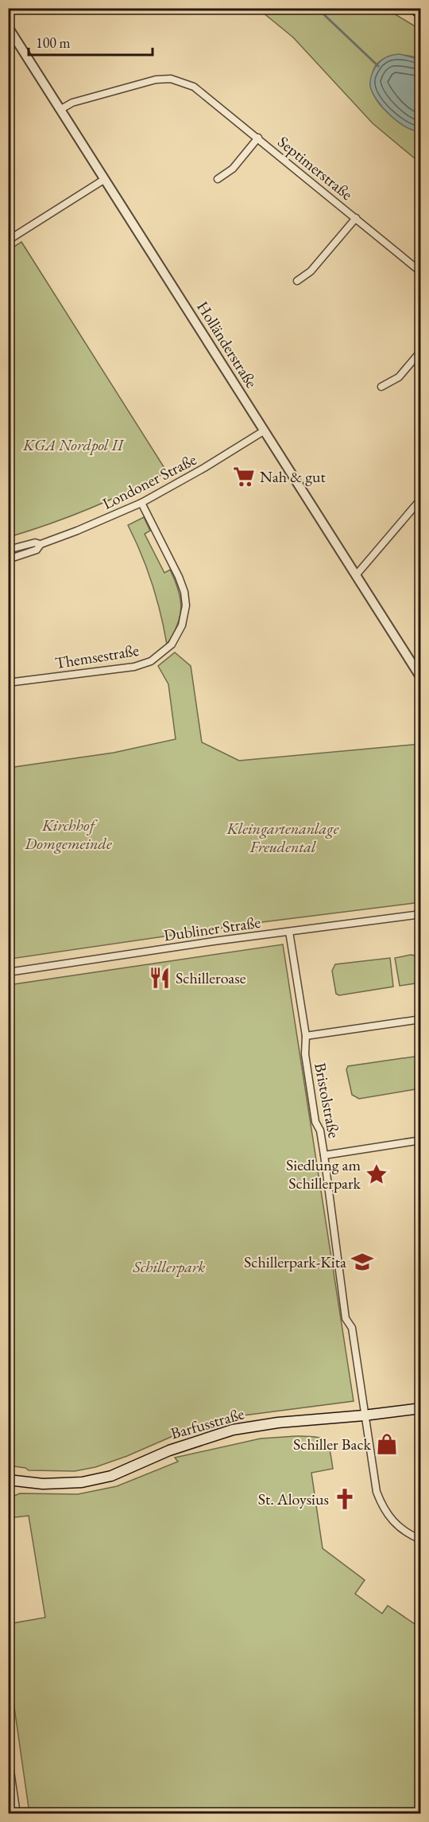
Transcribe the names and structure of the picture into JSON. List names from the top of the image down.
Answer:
{
  "streets": {
    "main road": ["Barfusstraße"],
    "street": [
      "Septimerstraße",
      "Holländerstraße",
      "Londoner Straße",
      "Themsestraße",
      "Dubliner Straße",
      "Bristolstraße"
    ]
  },
  "crossings": [
    ["Septimerstraße", "Holländerstraße"],
    ["Holländerstraße", "Londoner Straße"],
    ["Londoner Straße", "Themsestraße"],
    ["Dubliner Straße", "Bristolstraße"],
    ["Bristolstraße", "Barfusstraße"]
  ],
  "parks": [
    "KGA Nordpol II",
    "Kirchhof Domgemeinde",
    "Kleingartenanlage Freudental",
    "Schillerpark"
  ],
  "places": {
    "supermarket": ["Nah & gut"],
    "restaurant": ["Schilleroase"],
    "place": ["Siedlung am Schillerpark"],
    "school or university": ["Schillerpark-Kita"],
    "shop": ["Schiller Back"],
    "church": ["St. Aloysius"]
  },
  "scale_bar": "100 m"
}
